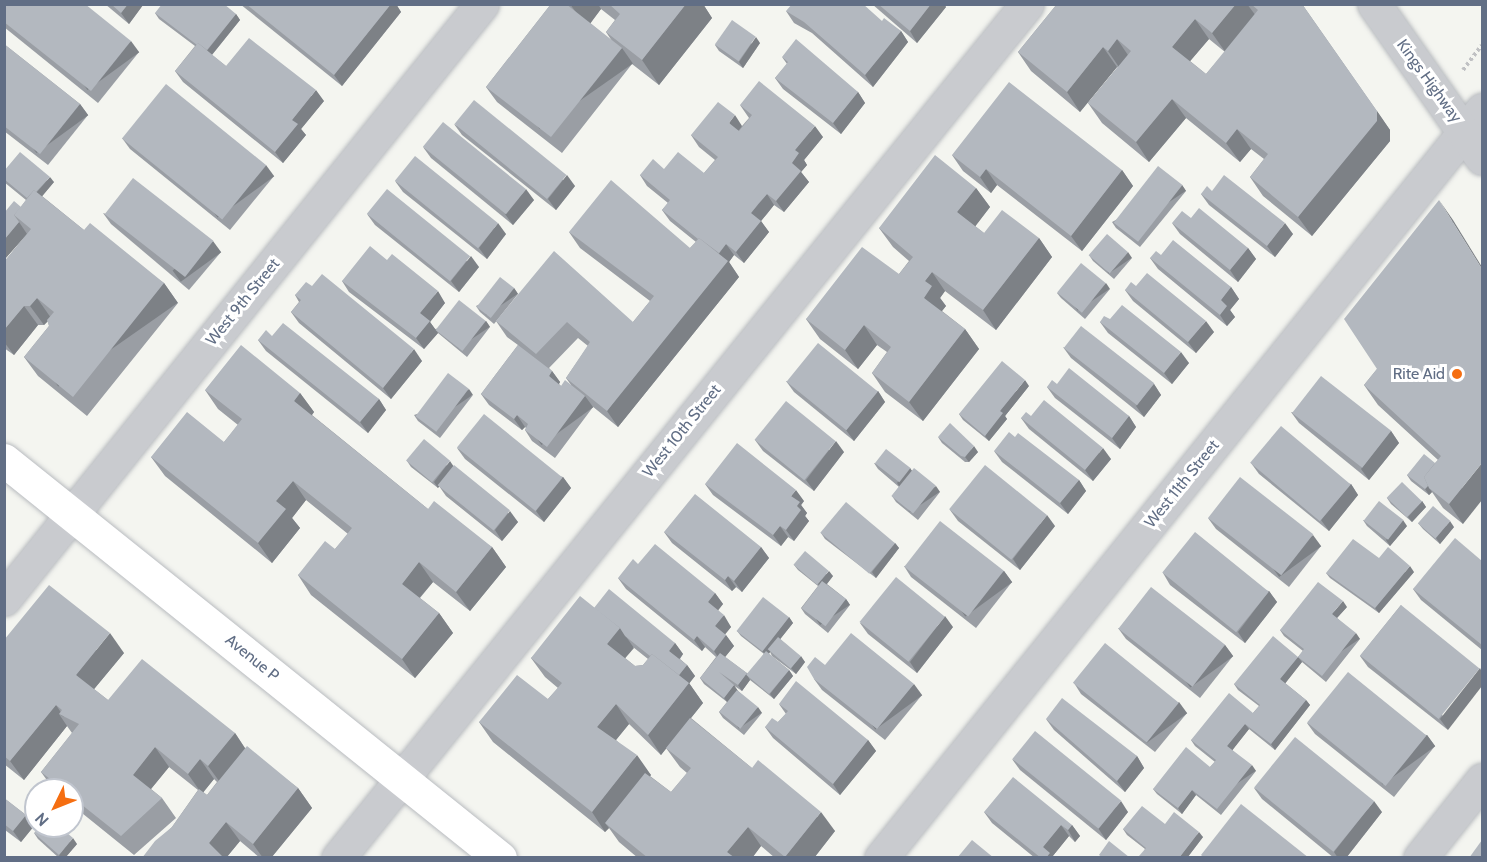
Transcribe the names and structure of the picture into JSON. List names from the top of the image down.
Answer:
{
  "streets": {
    "main road": ["Avenue P"],
    "street": [
      "Kings Highway",
      "West 9th Street",
      "West 10th Street",
      "West 11th Street"
    ]
  },
  "crossings": [
    ["Kings Highway", "West 11th Street"],
    ["West 9th Street", "Avenue P"],
    ["West 10th Street", "Avenue P"]
  ],
  "places": ["Rite Aid"],
  "north": "bottom left"
}
